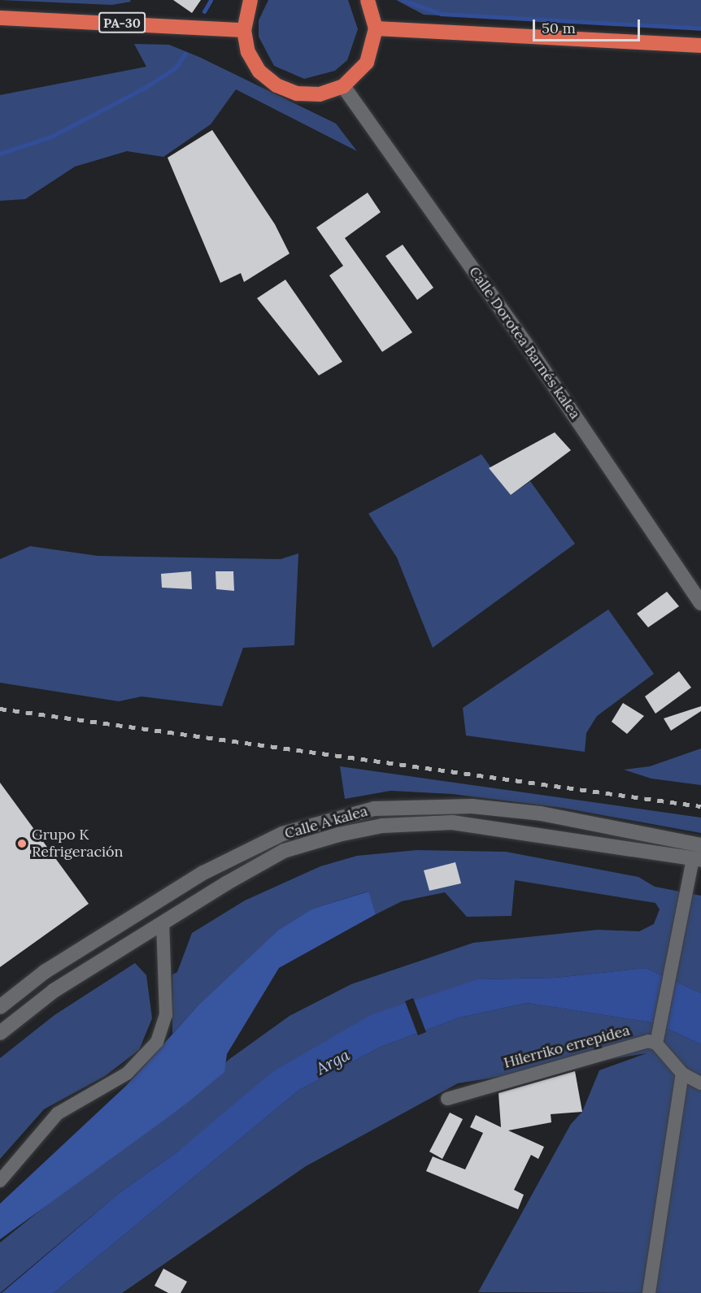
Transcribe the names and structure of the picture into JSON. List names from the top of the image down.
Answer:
{
  "streets": {
    "highway": ["PA-30"],
    "main road": ["Calle Dorotea Barnés kalea", "Calle A kalea"],
    "street": ["Hilerriko errepidea"]
  },
  "water": ["Arga"],
  "places": ["Grupo K Refrigeración"],
  "scale_bar": "50 m"
}
